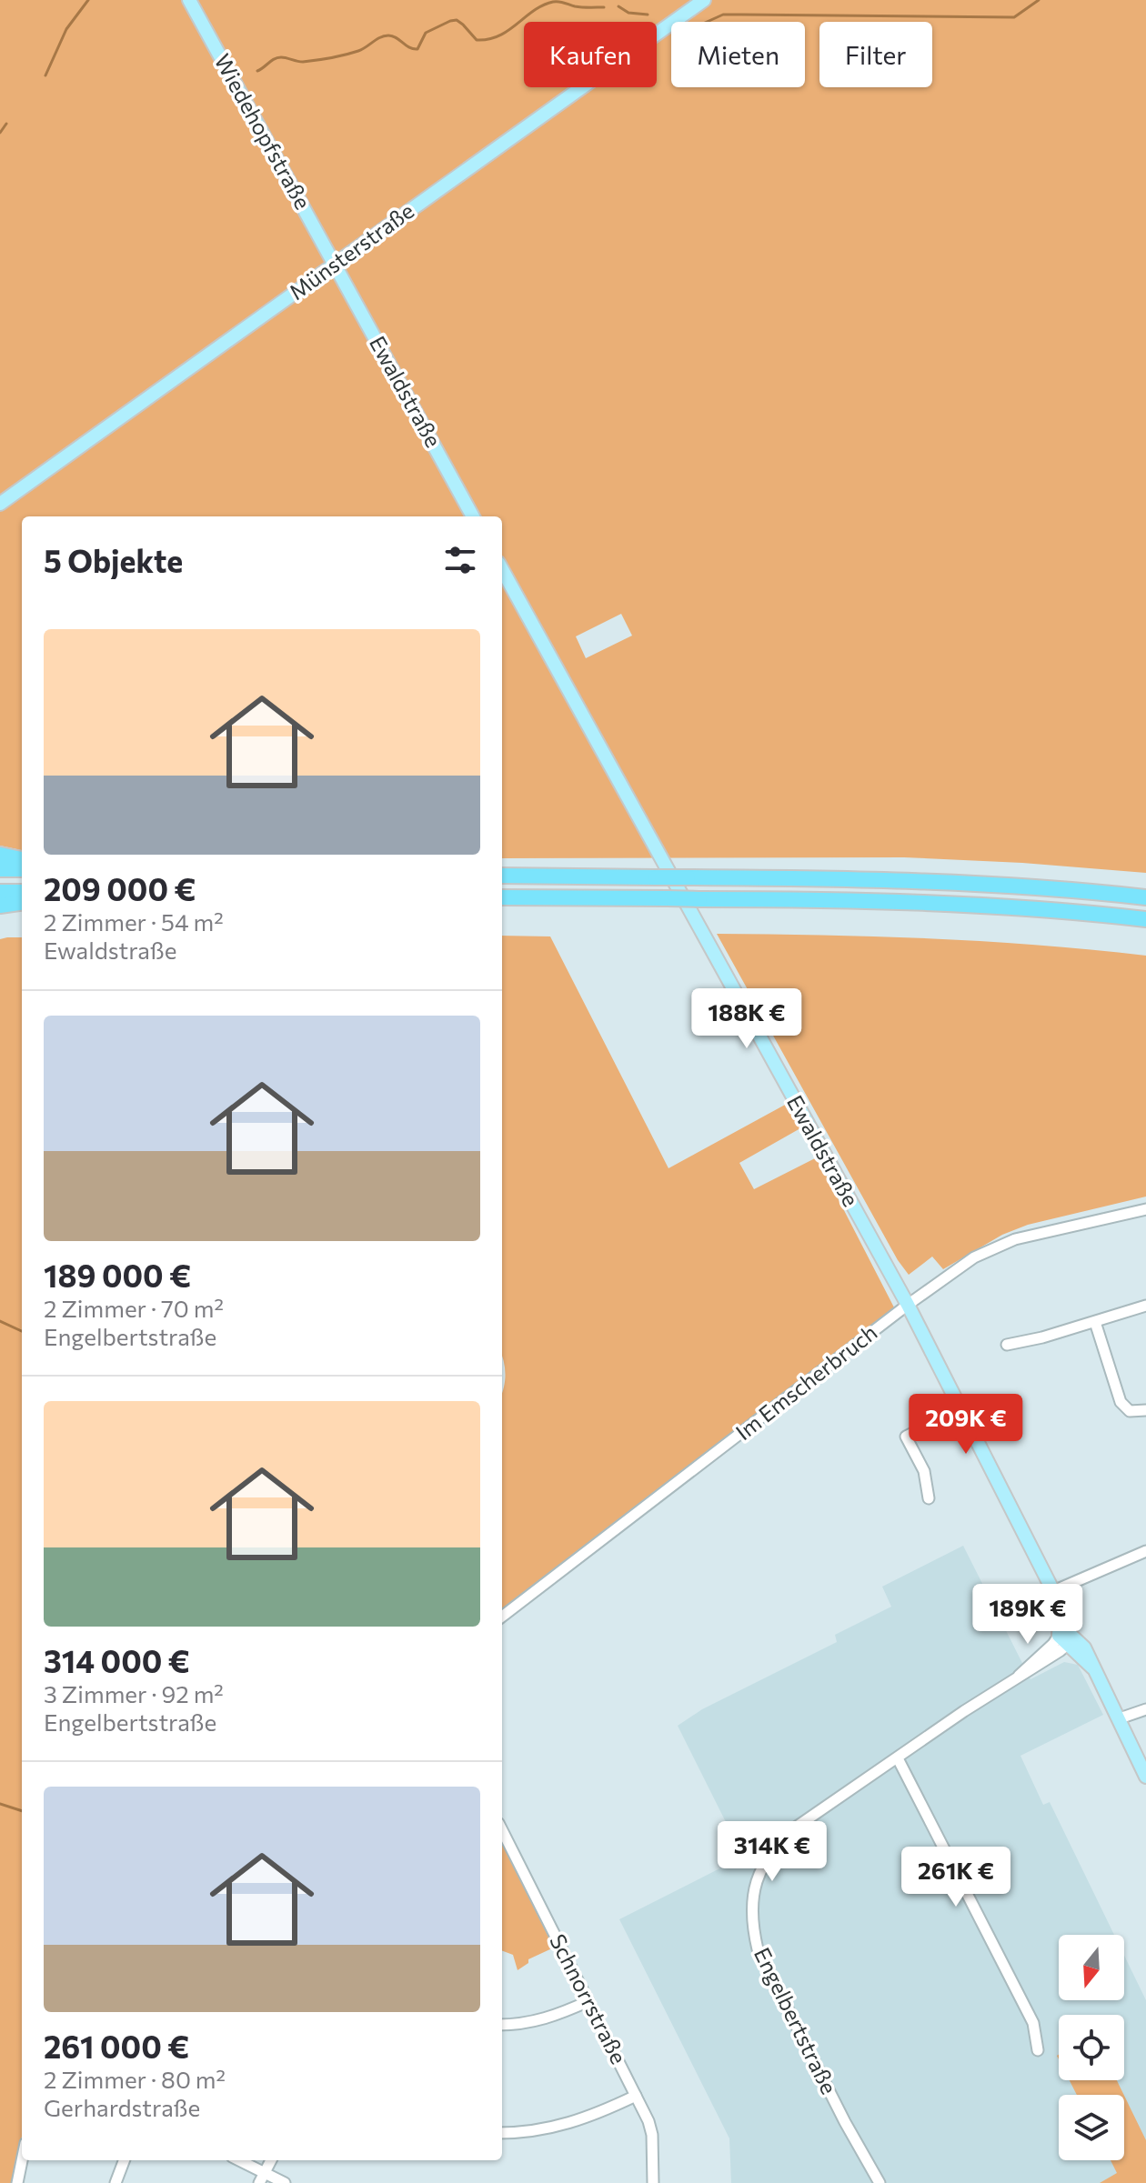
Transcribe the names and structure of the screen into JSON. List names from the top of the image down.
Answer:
{
  "streets": {
    "main road": ["Wiedehopfstraße", "Münsterstraße", "Ewaldstraße"],
    "street": ["Im Emscherbruch", "Schnorrstraße", "Engelbertstraße"]
  },
  "crossings": [
    ["Wiedehopfstraße", "Münsterstraße"],
    ["Wiedehopfstraße", "Ewaldstraße"],
    ["Münsterstraße", "Ewaldstraße"],
    ["Ewaldstraße", "Im Emscherbruch"],
    ["Ewaldstraße", "Engelbertstraße"]
  ],
  "north": "bottom",
  "page": {
    "chip": ["Kaufen", "Mieten", "Filter"],
    "heading": "5 Objekte",
    "list": [
      {
        "name": "209 000 €",
        "note": "2 Zimmer · 54 m² · Ewaldstraße"
      },
      {
        "name": "189 000 €",
        "note": "2 Zimmer · 70 m² · Engelbertstraße"
      },
      {
        "name": "314 000 €",
        "note": "3 Zimmer · 92 m² · Engelbertstraße"
      },
      {
        "name": "261 000 €",
        "note": "2 Zimmer · 80 m² · Gerhardstraße"
      }
    ],
    "price": [
      "188K €",
      "209K €",
      "189K €",
      "314K €",
      "261K €"
    ]
  }
}
